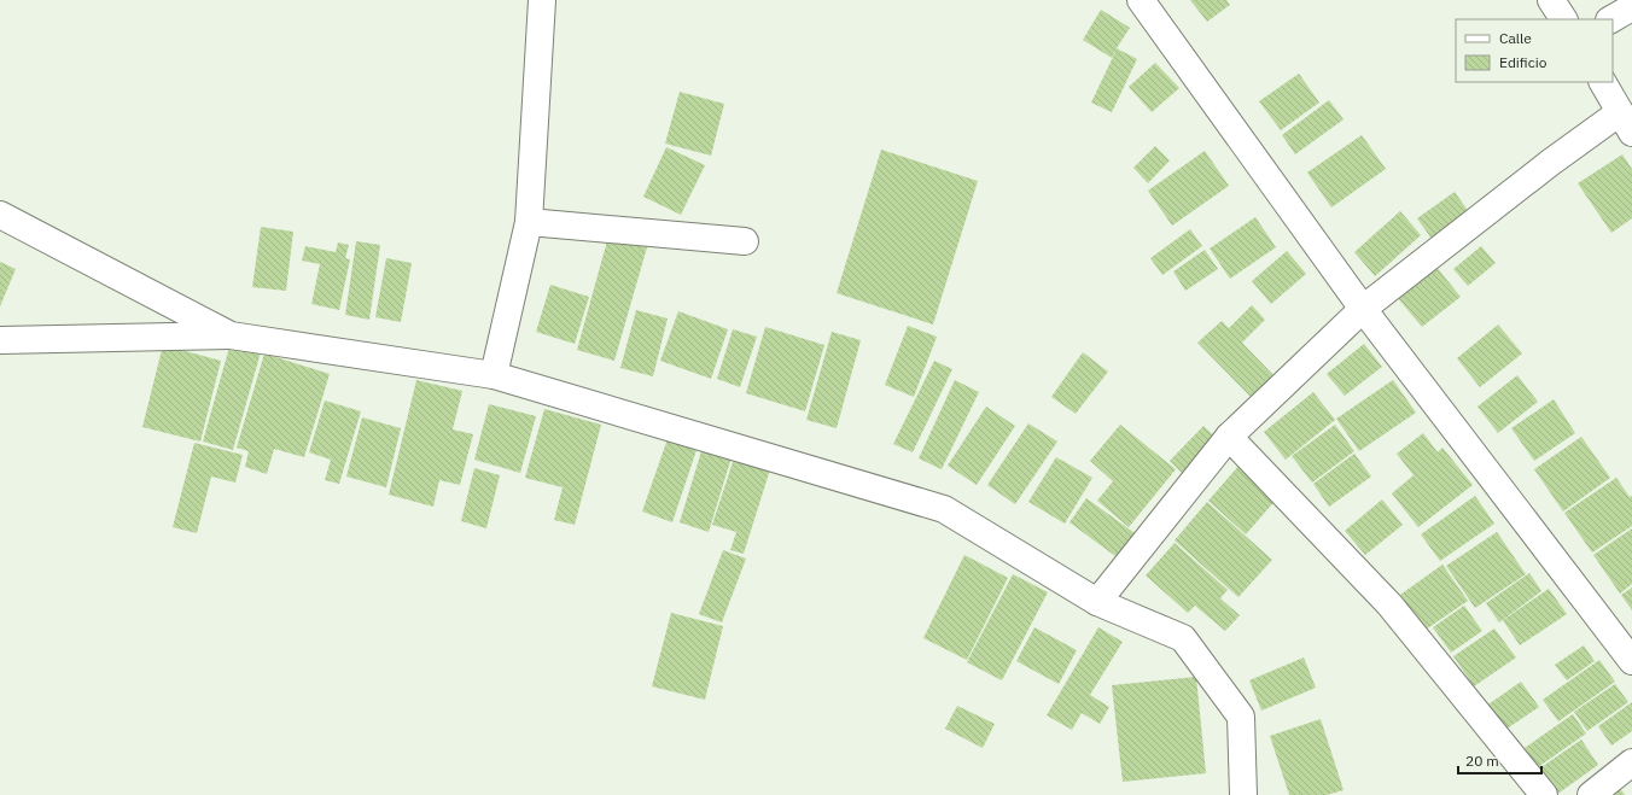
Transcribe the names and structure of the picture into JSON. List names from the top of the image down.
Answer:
{
  "legend": ["Calle", "Edificio"],
  "scale_bar": "20 m"
}
